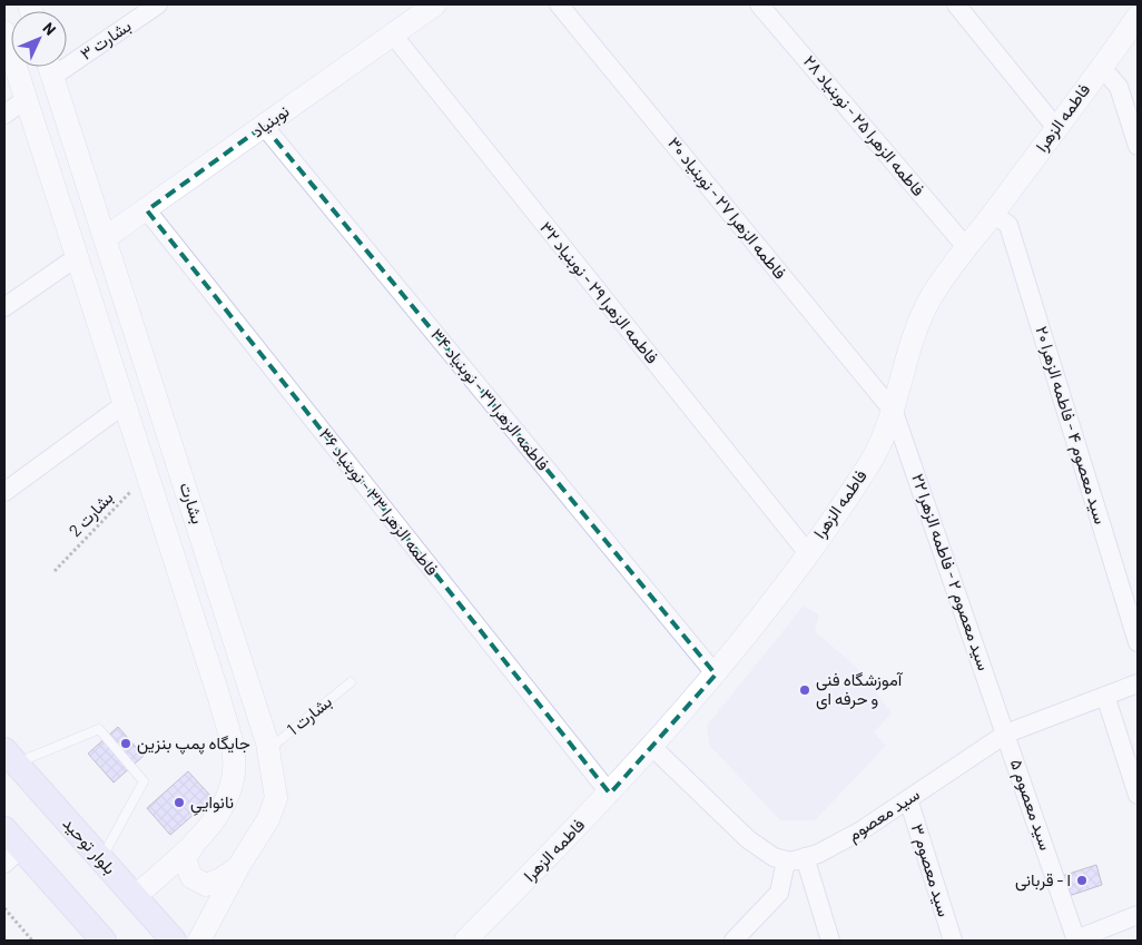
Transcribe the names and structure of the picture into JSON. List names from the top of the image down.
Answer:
{
  "streets": {
    "main road": ["بلوار توحید"],
    "street": [
      "بشارت ۳",
      "فاطمه الزهرا",
      "نوبنیاد",
      "فاطمه الزهرا ۲۵ - نوبنیاد ۲۸",
      "فاطمه الزهرا ۲۷ - نوبنیاد ۳۰",
      "فاطمه الزهرا ۲۹ - نوبنیاد ۳۲",
      "فاطمه الزهرا ۳۱ - نوبنیاد ۳۴",
      "سید معصوم ۴ - فاطمه الزهرا ۲۰",
      "فاطمه الزهرا ۳۳ - نوبنیاد ۳۶",
      "بشارت",
      "سید معصوم ۲ - فاطمه الزهرا ۲۲",
      "سید معصوم ۵",
      "سید معصوم",
      "سید معصوم ۳"
    ],
    "lane": ["بشارت 1"],
    "path": ["بشارت 2"]
  },
  "crossings": [
    ["بشارت ۳", "بشارت"],
    ["فاطمه الزهرا", "فاطمه الزهرا ۲۵ - نوبنیاد ۲۸"],
    ["فاطمه الزهرا", "فاطمه الزهرا ۲۷ - نوبنیاد ۳۰"],
    ["فاطمه الزهرا", "فاطمه الزهرا ۲۹ - نوبنیاد ۳۲"],
    ["فاطمه الزهرا", "فاطمه الزهرا ۳۱ - نوبنیاد ۳۴"],
    ["فاطمه الزهرا", "سید معصوم ۴ - فاطمه الزهرا ۲۰"],
    ["فاطمه الزهرا", "فاطمه الزهرا ۳۳ - نوبنیاد ۳۶"],
    ["فاطمه الزهرا", "سید معصوم ۲ - فاطمه الزهرا ۲۲"],
    ["نوبنیاد", "فاطمه الزهرا ۲۹ - نوبنیاد ۳۲"],
    ["نوبنیاد", "فاطمه الزهرا ۳۱ - نوبنیاد ۳۴"],
    ["نوبنیاد", "فاطمه الزهرا ۳۳ - نوبنیاد ۳۶"],
    ["نوبنیاد", "بشارت"],
    ["فاطمه الزهرا ۲۷ - نوبنیاد ۳۰", "سید معصوم ۲ - فاطمه الزهرا ۲۲"],
    ["بشارت", "بشارت 2"],
    ["بشارت", "بشارت 1"],
    ["بشارت", "بلوار توحید"],
    ["سید معصوم ۲ - فاطمه الزهرا ۲۲", "سید معصوم ۵"],
    ["سید معصوم ۲ - فاطمه الزهرا ۲۲", "سید معصوم"],
    ["سید معصوم ۵", "سید معصوم"],
    ["سید معصوم", "سید معصوم ۳"]
  ],
  "places": [
    "آموزشگاه فنی و حرفه ای",
    "جایگاه پمپ بنزین",
    "نانواییِ",
    "ا - قربانی"
  ],
  "north": "top right"
}
